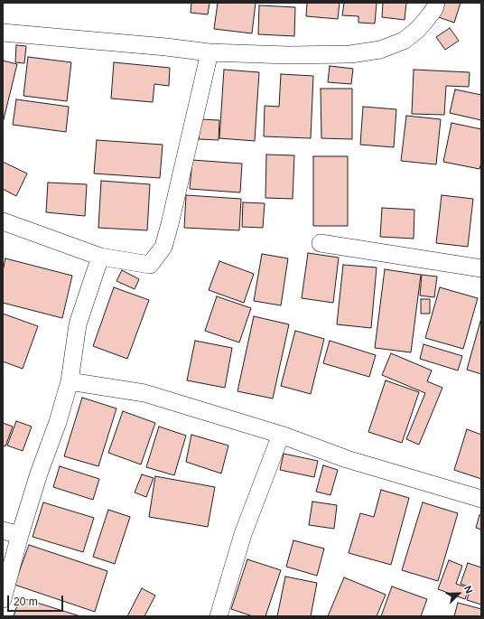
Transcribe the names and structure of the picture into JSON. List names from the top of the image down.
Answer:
{
  "scale_bar": "20 m",
  "north": "top right"
}
